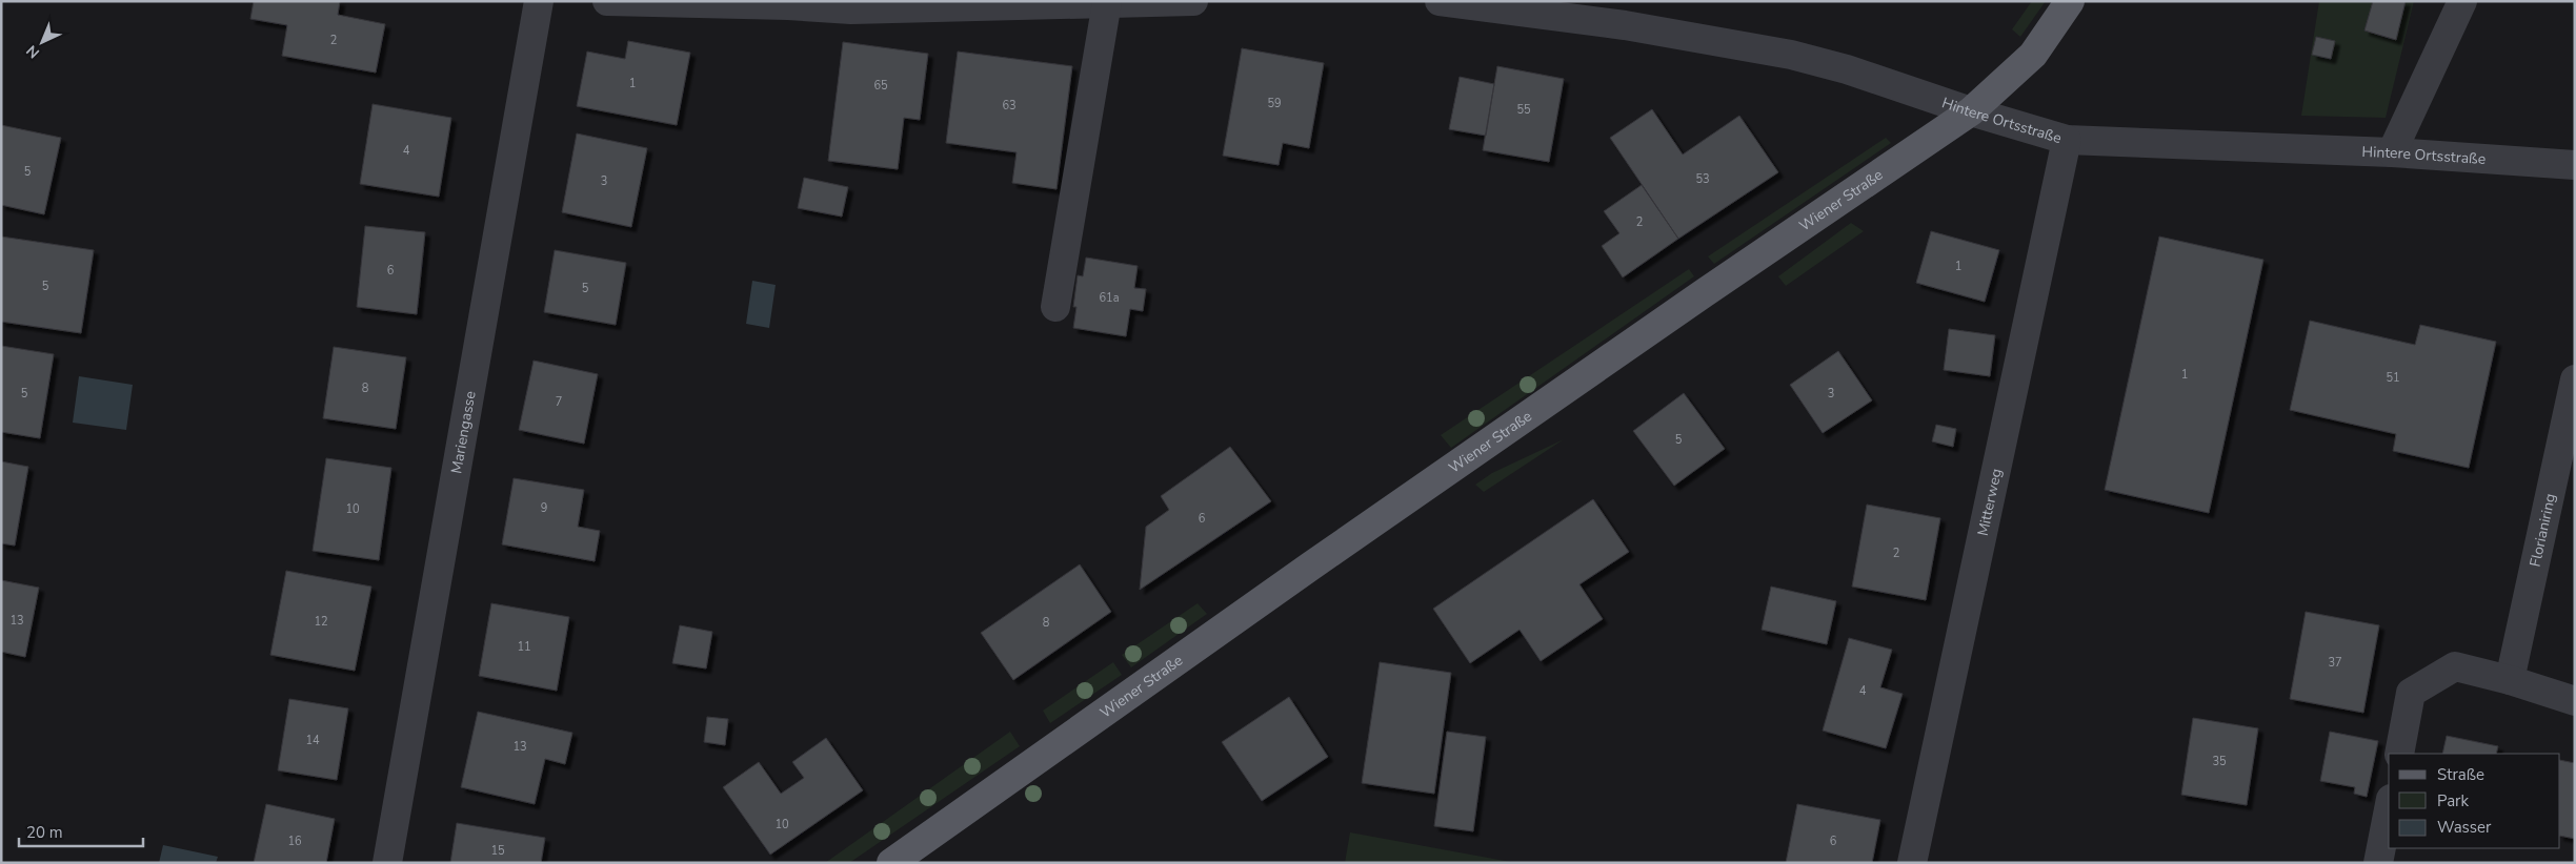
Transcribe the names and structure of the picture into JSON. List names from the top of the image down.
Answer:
{
  "streets": {
    "main road": ["Wiener Straße"],
    "street": [
      "Hintere Ortsstraße",
      "Mariengasse",
      "Mitterweg",
      "Florianiring"
    ]
  },
  "crossings": [
    ["Hintere Ortsstraße", "Wiener Straße"],
    ["Hintere Ortsstraße", "Mitterweg"]
  ],
  "house_numbers": [
    "2",
    "1",
    "65",
    "59",
    "63",
    "55",
    "4",
    "5",
    "53",
    "3",
    "2",
    "1",
    "6",
    "5",
    "5",
    "61a",
    "1",
    "51",
    "8",
    "5",
    "3",
    "7",
    "5",
    "9",
    "10",
    "6",
    "2",
    "13",
    "12",
    "8",
    "11",
    "37",
    "4",
    "14",
    "13",
    "35",
    "10",
    "16",
    "6",
    "15"
  ],
  "legend": ["Straße", "Park", "Wasser"],
  "scale_bar": "20 m",
  "north": "bottom left"
}
